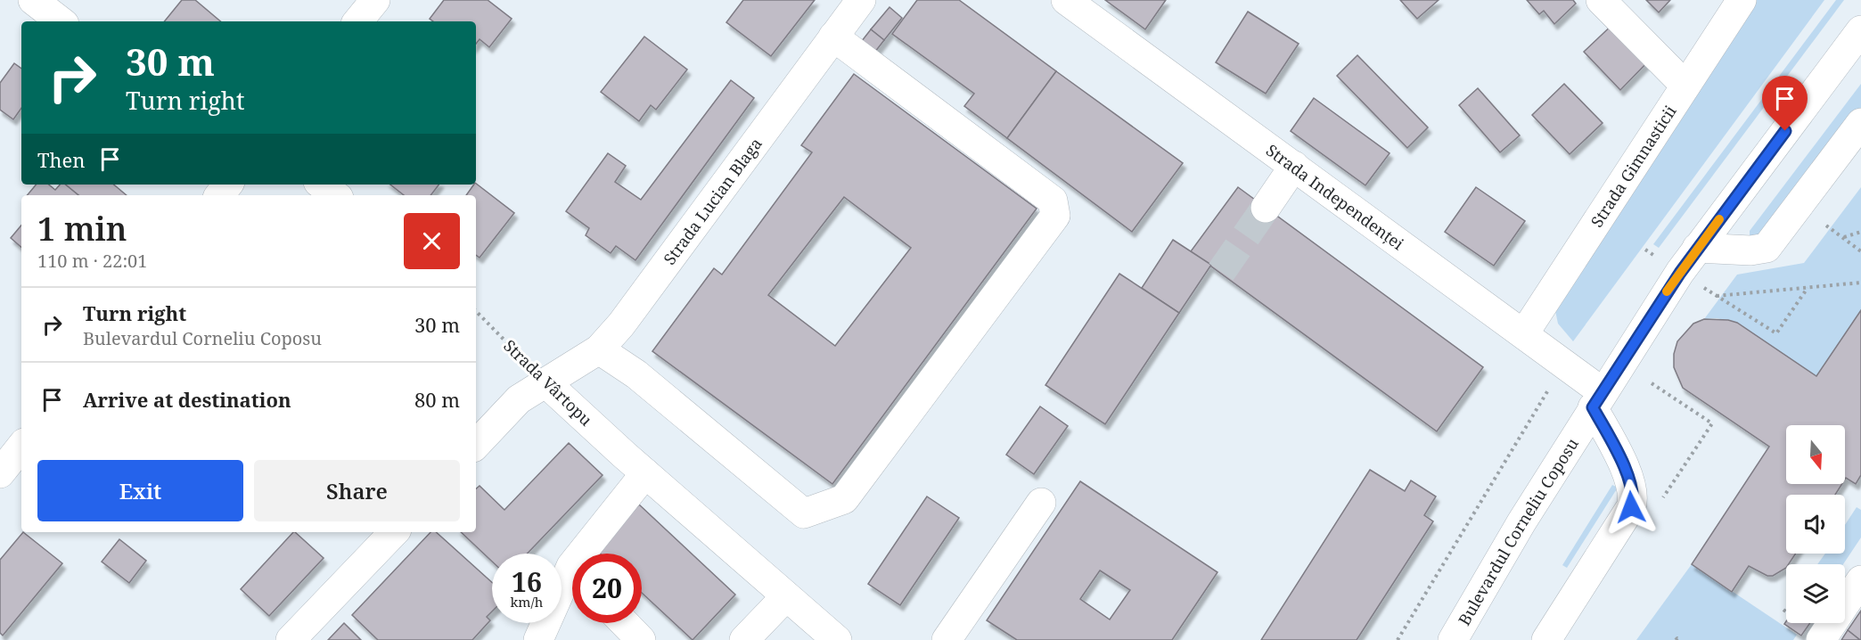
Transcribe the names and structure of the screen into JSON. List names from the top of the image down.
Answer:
{
  "streets": {
    "street": [
      "Strada Gimnasticii",
      "Strada Independenței",
      "Strada Lucian Blaga",
      "Strada Vârtopu",
      "Bulevardul Corneliu Coposu"
    ]
  },
  "crossings": [
    ["Strada Gimnasticii", "Strada Independenței"],
    ["Strada Independenței", "Bulevardul Corneliu Coposu"],
    ["Strada Lucian Blaga", "Strada Vârtopu"]
  ],
  "north": "bottom",
  "page": {
    "turn": ["30 m", "Turn right"],
    "then": "Then",
    "heading": ["1 min", "110 m · 22:01"],
    "list": [
      {
        "name": "Turn right",
        "note": "Bulevardul Corneliu Coposu",
        "value": "30 m"
      },
      {
        "name": "Arrive at destination",
        "value": "80 m"
      }
    ],
    "buttons": ["Exit", "Share"],
    "speed": "16 km/h",
    "limit": "20"
  }
}
